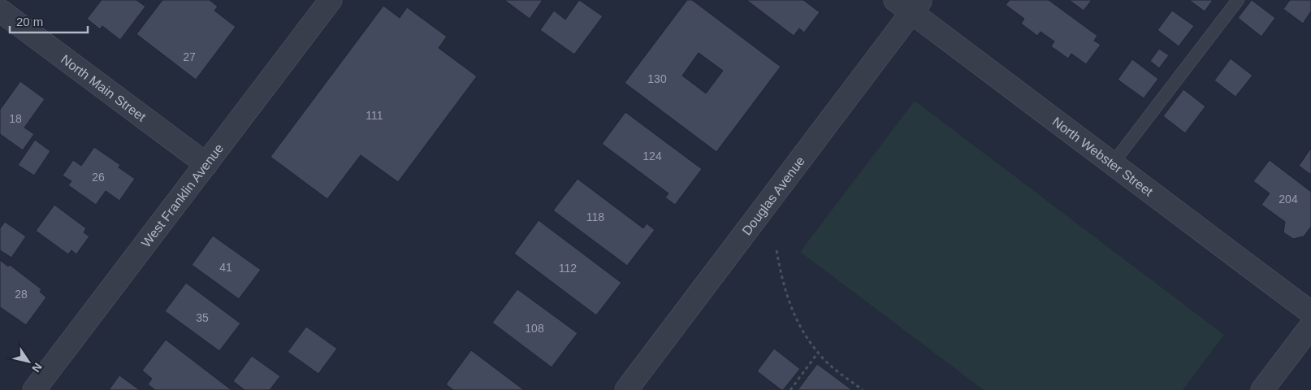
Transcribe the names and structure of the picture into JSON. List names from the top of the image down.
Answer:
{
  "streets": {
    "street": [
      "North Main Street",
      "North Webster Street",
      "West Franklin Avenue",
      "Douglas Avenue"
    ]
  },
  "crossings": [
    ["North Main Street", "West Franklin Avenue"],
    ["North Webster Street", "Douglas Avenue"]
  ],
  "house_numbers": [
    "27",
    "130",
    "111",
    "18",
    "124",
    "26",
    "204",
    "118",
    "41",
    "112",
    "28",
    "35",
    "108"
  ],
  "scale_bar": "20 m",
  "north": "bottom right"
}
